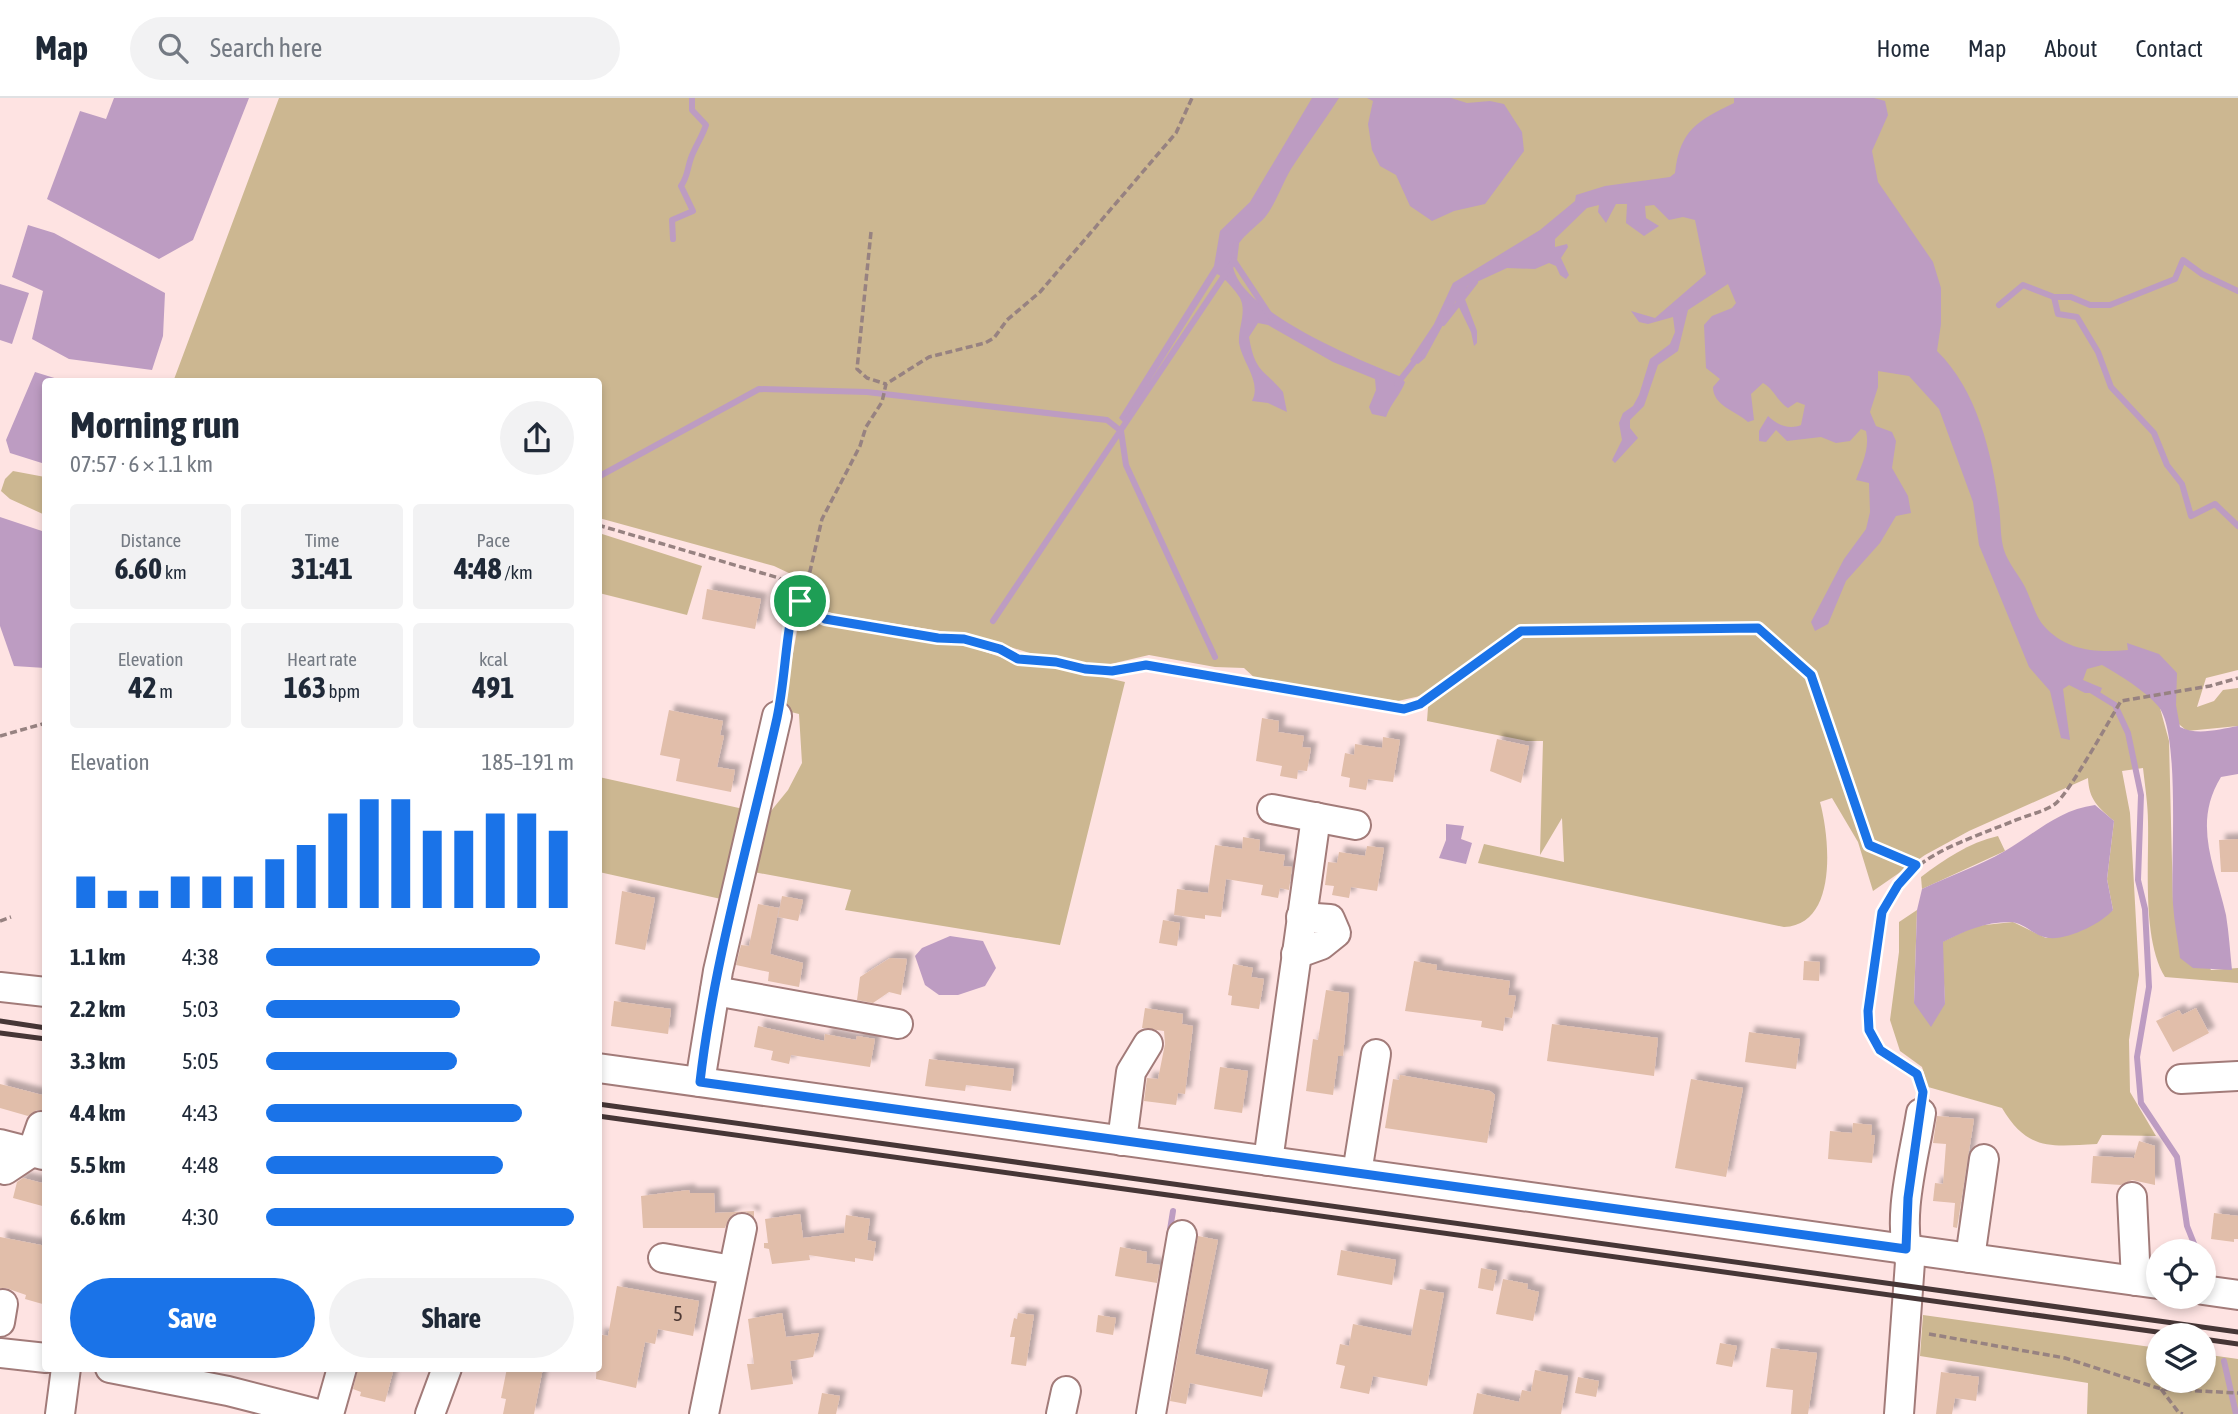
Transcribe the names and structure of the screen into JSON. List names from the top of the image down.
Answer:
{
  "house_numbers": ["5"],
  "page": {
    "header": "Map",
    "search": "Search here",
    "nav": [
      "Home",
      "Map",
      "About",
      "Contact"
    ],
    "heading": ["Morning run", "07:57 · 6 × 1.1 km"],
    "stats": [
      ["Distance", "6.60 km"],
      ["Time", "31:41"],
      ["Pace", "4:48 /km"],
      ["Elevation", "42 m"],
      ["Heart rate", "163 bpm"],
      ["kcal", "491"]
    ],
    "chart": ["Elevation", "185–191 m"],
    "list": [
      {
        "name": "1.1 km",
        "note": "4:38"
      },
      {
        "name": "2.2 km",
        "note": "5:03"
      },
      {
        "name": "3.3 km",
        "note": "5:05"
      },
      {
        "name": "4.4 km",
        "note": "4:43"
      },
      {
        "name": "5.5 km",
        "note": "4:48"
      },
      {
        "name": "6.6 km",
        "note": "4:30"
      }
    ],
    "buttons": ["Save", "Share"]
  }
}
